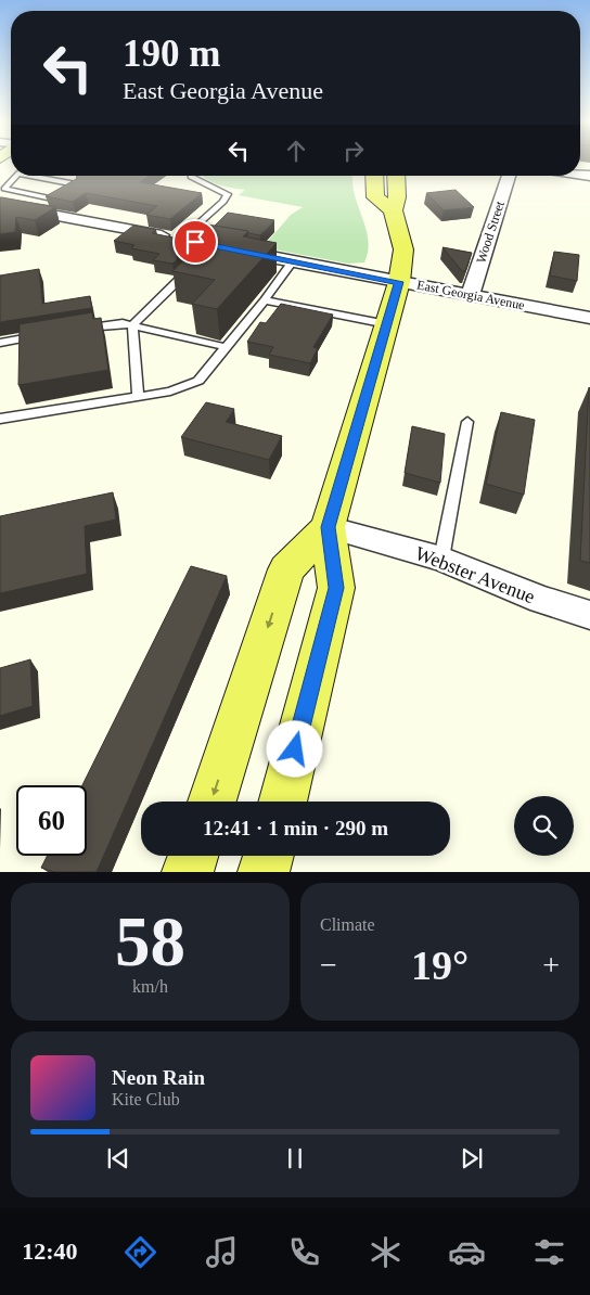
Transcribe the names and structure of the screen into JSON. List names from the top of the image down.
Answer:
{
  "streets": {
    "street": ["Wood Street", "East Georgia Avenue", "Webster Avenue"]
  },
  "crossings": [
    ["Wood Street", "East Georgia Avenue"]
  ],
  "page": {
    "turn": ["190 m", "East Georgia Avenue"],
    "limit": "60",
    "trip": "12:41 · 1 min · 290 m",
    "tile": [
      ["58", "km/h"],
      "Climate"
    ],
    "heat": ["−", "19°", "+"],
    "song": ["Neon Rain", "Kite Club"],
    "tabs": "12:40"
  }
}
